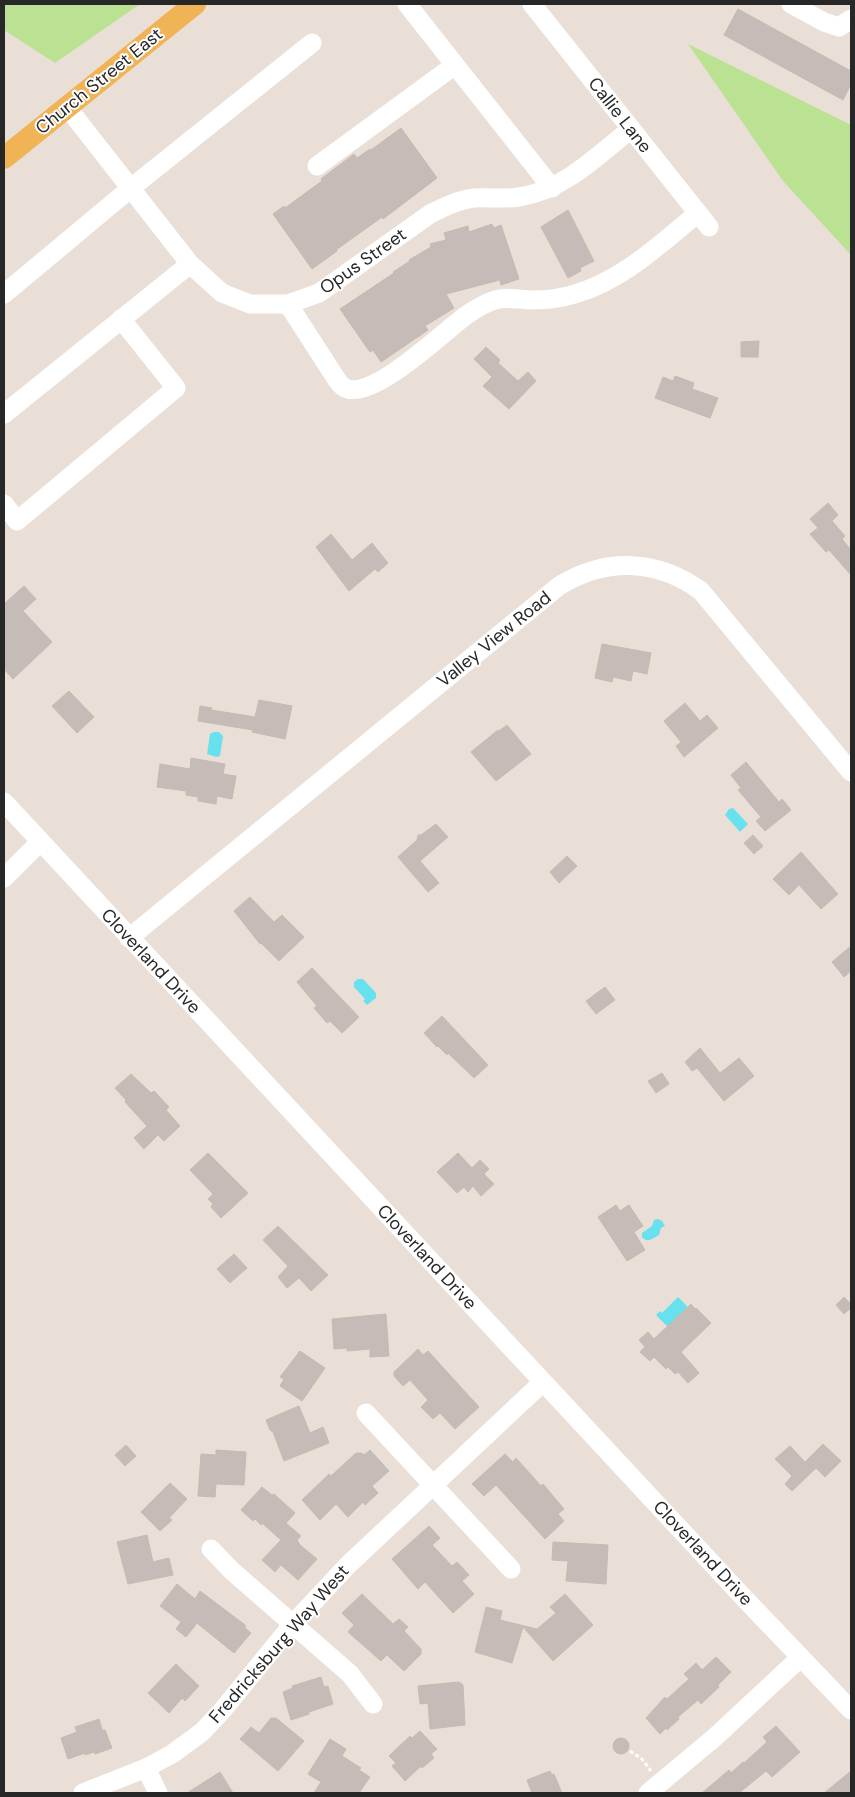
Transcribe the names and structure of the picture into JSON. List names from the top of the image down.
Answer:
{
  "streets": {
    "main road": ["Church Street East"],
    "street": [
      "Callie Lane",
      "Opus Street",
      "Valley View Road",
      "Cloverland Drive",
      "Fredricksburg Way West"
    ]
  },
  "crossings": [
    ["Church Street East", "Opus Street"],
    ["Callie Lane", "Opus Street"],
    ["Valley View Road", "Cloverland Drive"],
    ["Cloverland Drive", "Fredricksburg Way West"]
  ]
}
